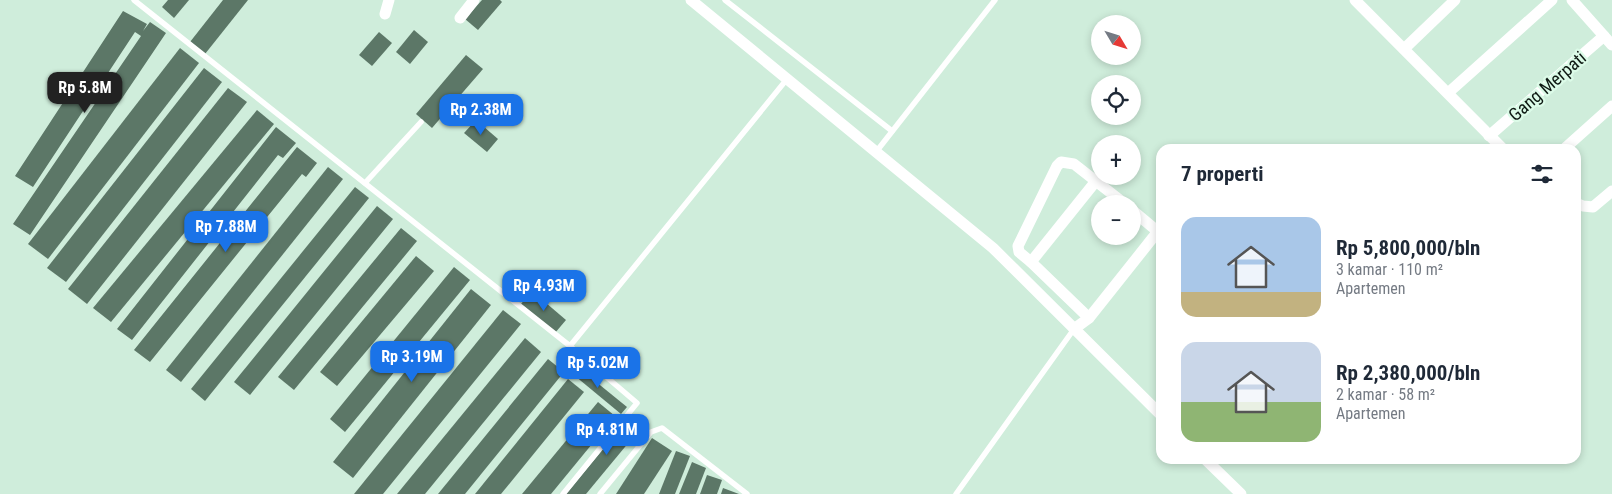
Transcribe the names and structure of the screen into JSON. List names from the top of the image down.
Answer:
{
  "streets": {
    "street": ["Gang Merpati"]
  },
  "north": "bottom right",
  "page": {
    "map_buttons": ["+", "−"],
    "price": [
      "Rp 5.8M",
      "Rp 2.38M",
      "Rp 7.88M",
      "Rp 4.93M",
      "Rp 3.19M",
      "Rp 5.02M",
      "Rp 4.81M"
    ],
    "heading": "7 properti",
    "list": [
      {
        "name": "Rp 5,800,000/bln",
        "note": "3 kamar · 110 m² · Apartemen"
      },
      {
        "name": "Rp 2,380,000/bln",
        "note": "2 kamar · 58 m² · Apartemen"
      }
    ]
  }
}
